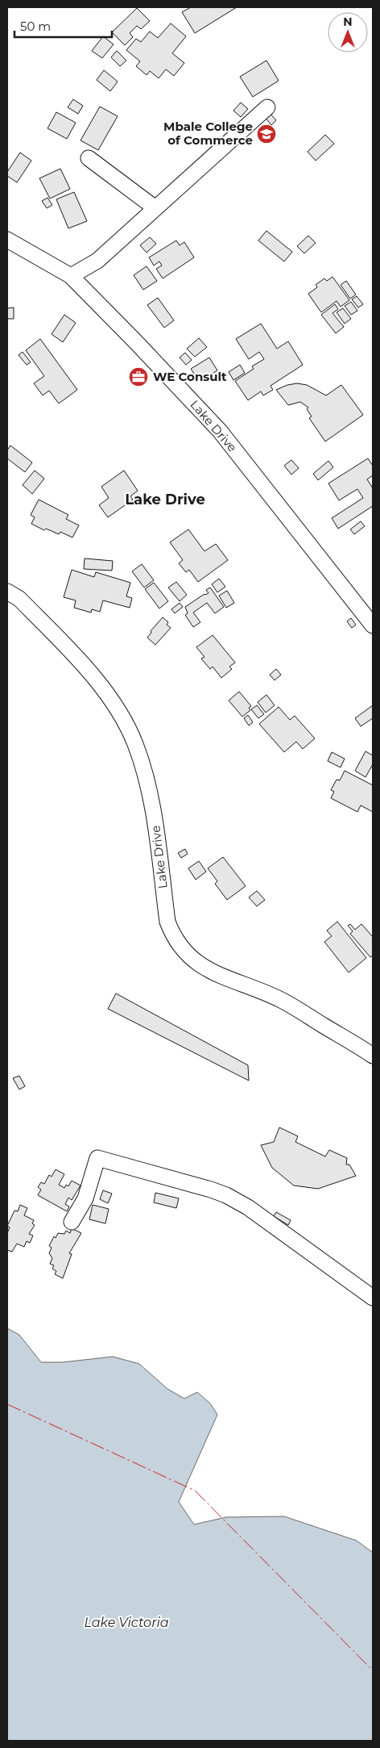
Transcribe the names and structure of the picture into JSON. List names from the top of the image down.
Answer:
{
  "streets": {
    "street": ["Lake Drive"]
  },
  "districts": ["Lake Drive"],
  "water": ["Lake Victoria"],
  "places": {
    "school or university": ["Mbale College of Commerce"],
    "office": ["WE Consult"]
  },
  "scale_bar": "50 m",
  "north": "top"
}
